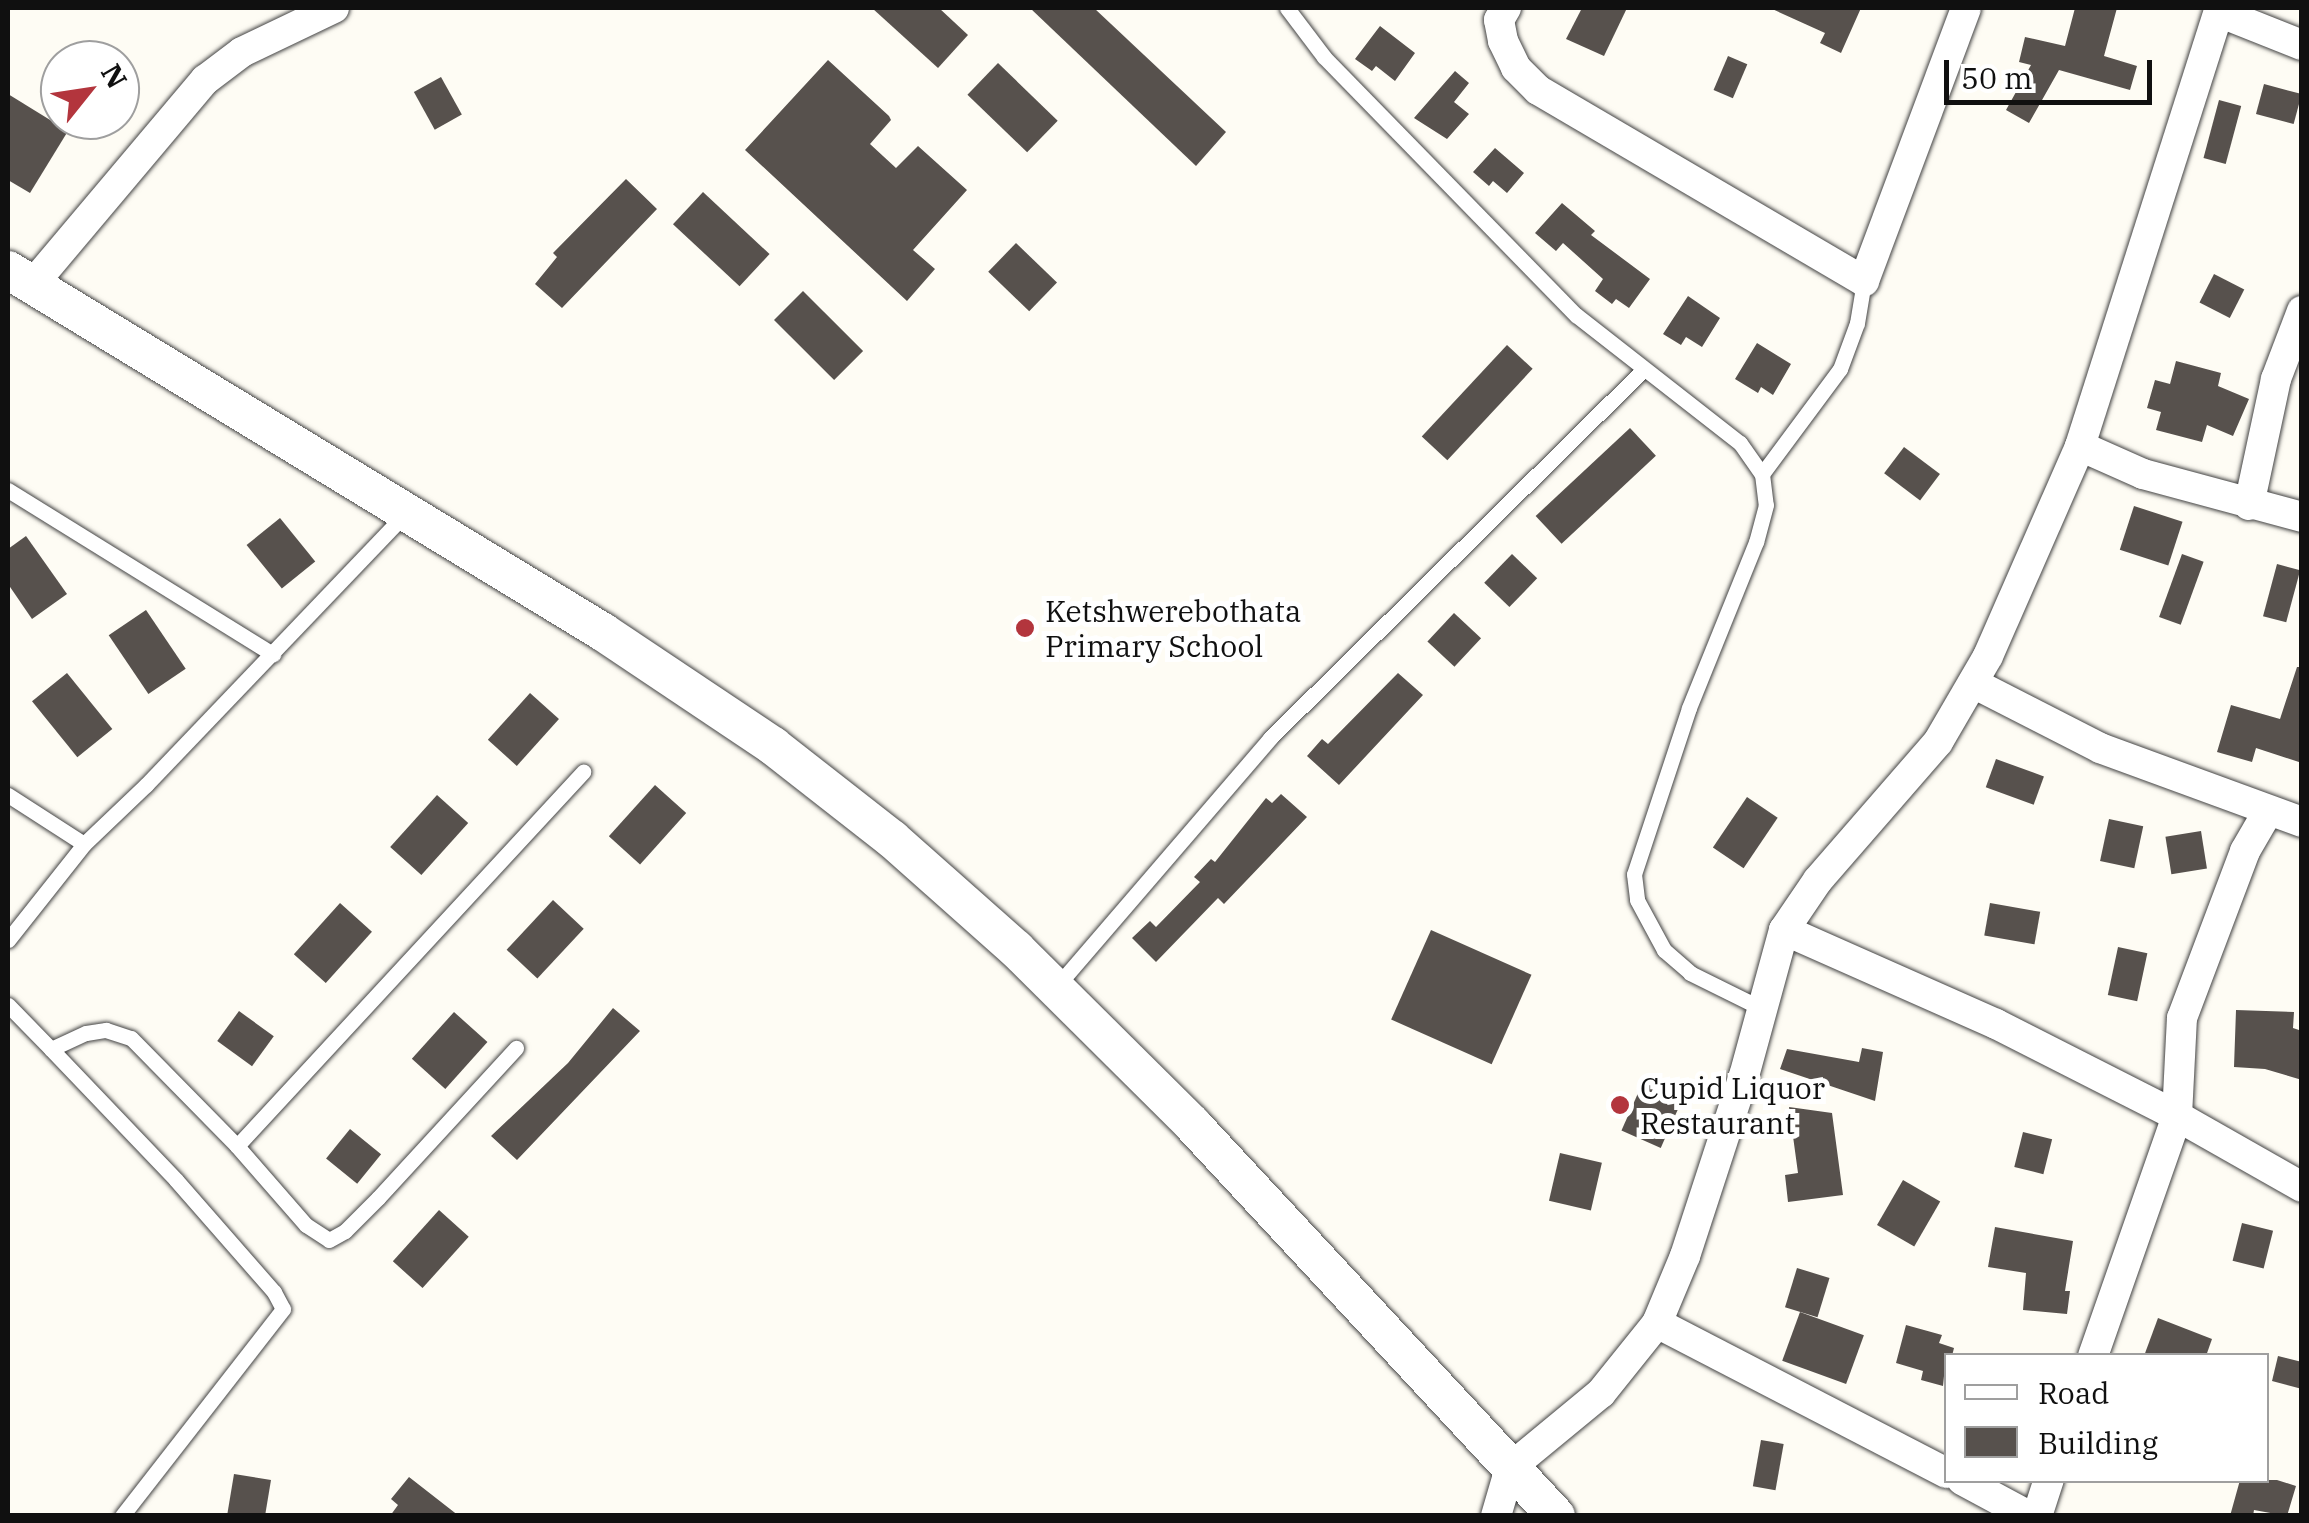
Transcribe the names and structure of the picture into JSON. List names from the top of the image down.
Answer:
{
  "places": ["Ketshwerebothata Primary School", "Cupid Liquor Restaurant"],
  "legend": ["Road", "Building"],
  "scale_bar": "50 m",
  "north": "top right"
}
